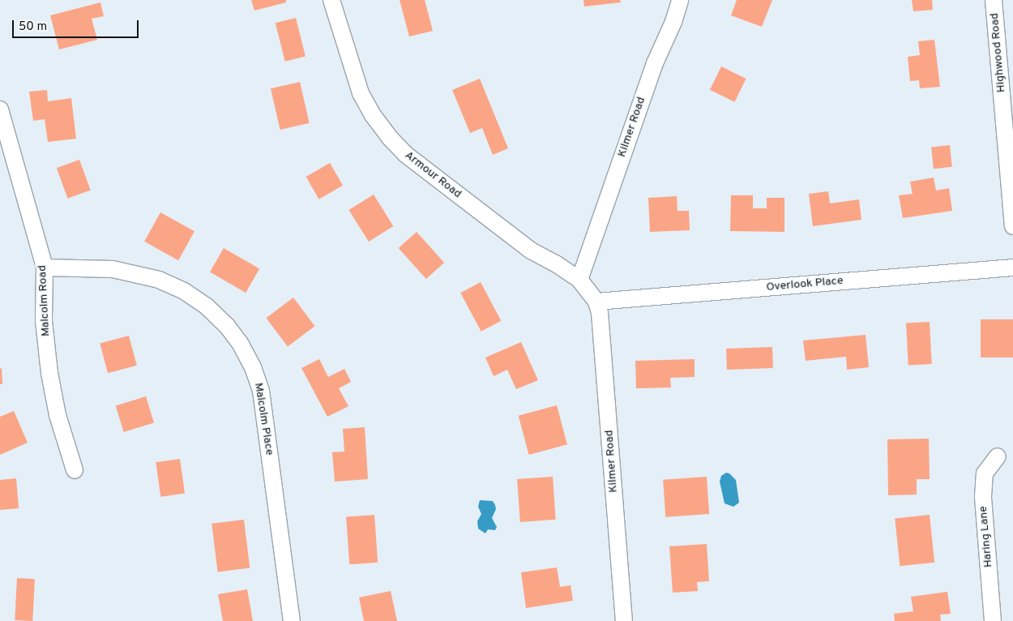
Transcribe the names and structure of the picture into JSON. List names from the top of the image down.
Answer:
{
  "streets": {
    "street": [
      "Highwood Road",
      "Kilmer Road",
      "Armour Road",
      "Overlook Place",
      "Malcolm Road",
      "Malcolm Place",
      "Haring Lane"
    ]
  },
  "crossings": [
    ["Kilmer Road", "Armour Road"],
    ["Kilmer Road", "Overlook Place"],
    ["Armour Road", "Overlook Place"],
    ["Malcolm Road", "Malcolm Place"]
  ],
  "scale_bar": "50 m"
}
